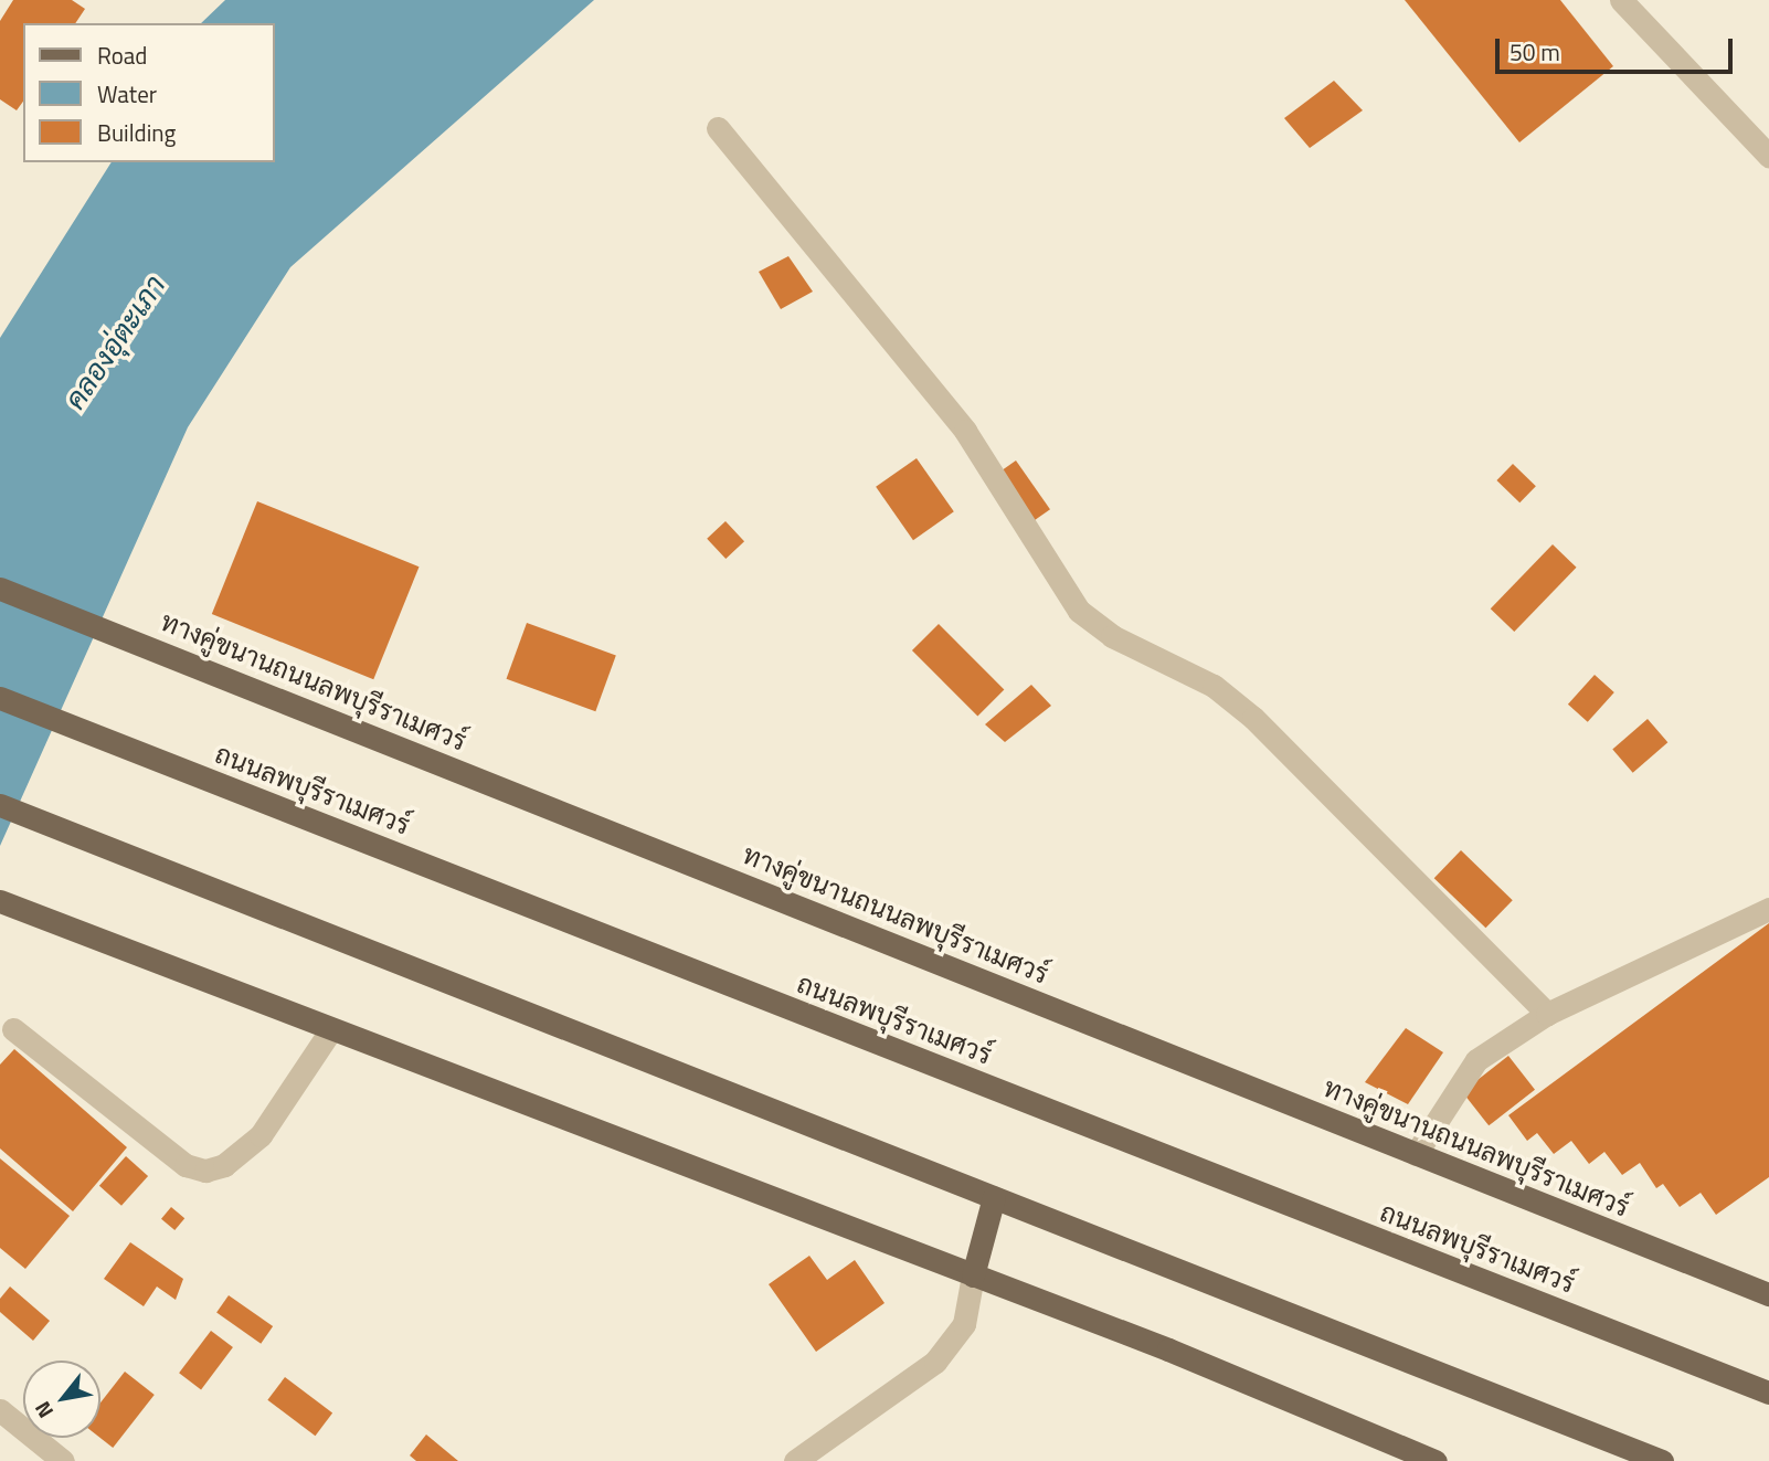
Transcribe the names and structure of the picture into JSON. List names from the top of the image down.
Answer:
{
  "streets": {
    "main road": ["ทางคู่ขนานถนนลพบุรีราเมศวร์", "ถนนลพบุรีราเมศวร์"]
  },
  "water": ["คลองอุ่ตะเภา"],
  "legend": ["Road", "Water", "Building"],
  "scale_bar": "50 m",
  "north": "bottom left"
}
